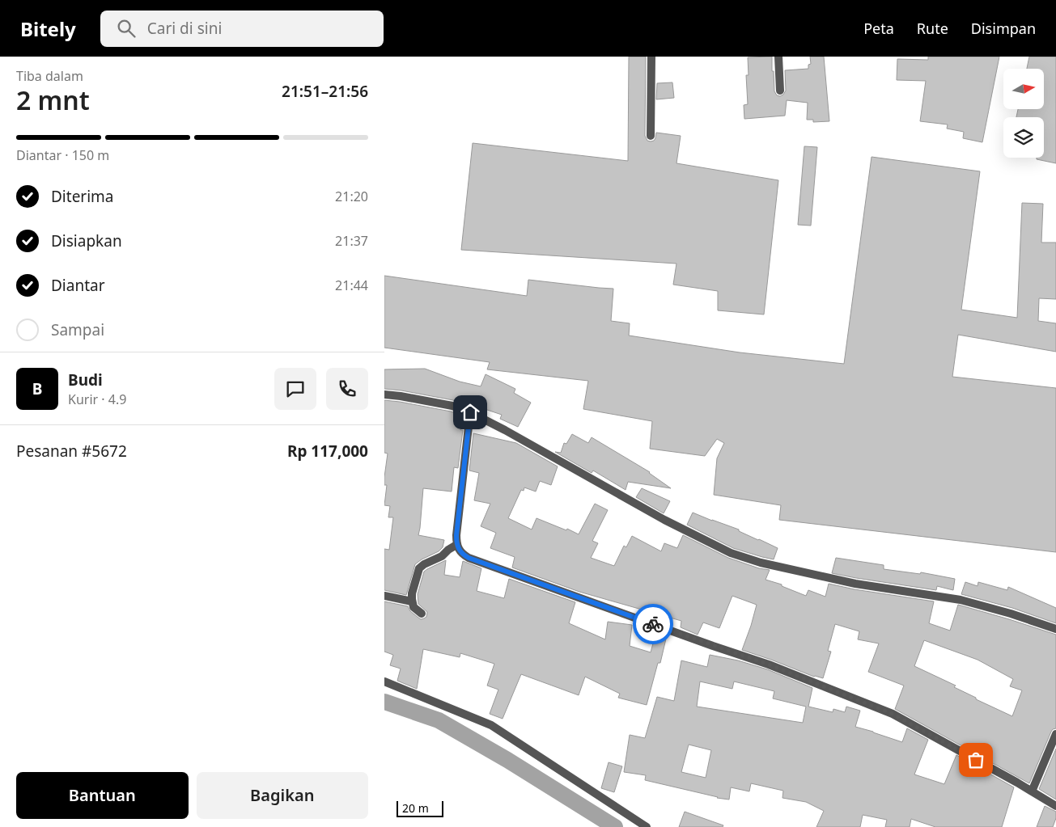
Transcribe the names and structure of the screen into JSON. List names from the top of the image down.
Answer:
{
  "scale_bar": "20 m",
  "north": "right",
  "page": {
    "header": "Bitely",
    "search": "Cari di sini",
    "nav": ["Peta", "Rute", "Disimpan"],
    "heading": ["2 mnt", "Tiba dalam", "21:51–21:56"],
    "panel": [
      "Budi",
      "Kurir · 4.9",
      "Pesanan #5672",
      "Rp 117,000"
    ],
    "bar": "Diantar · 150 m",
    "list": [
      ["Diterima", "21:20"],
      ["Disiapkan", "21:37"],
      ["Diantar", "21:44"],
      "Sampai"
    ],
    "round": "B",
    "buttons": ["Bantuan", "Bagikan"],
    "scale": "20 m"
  }
}
